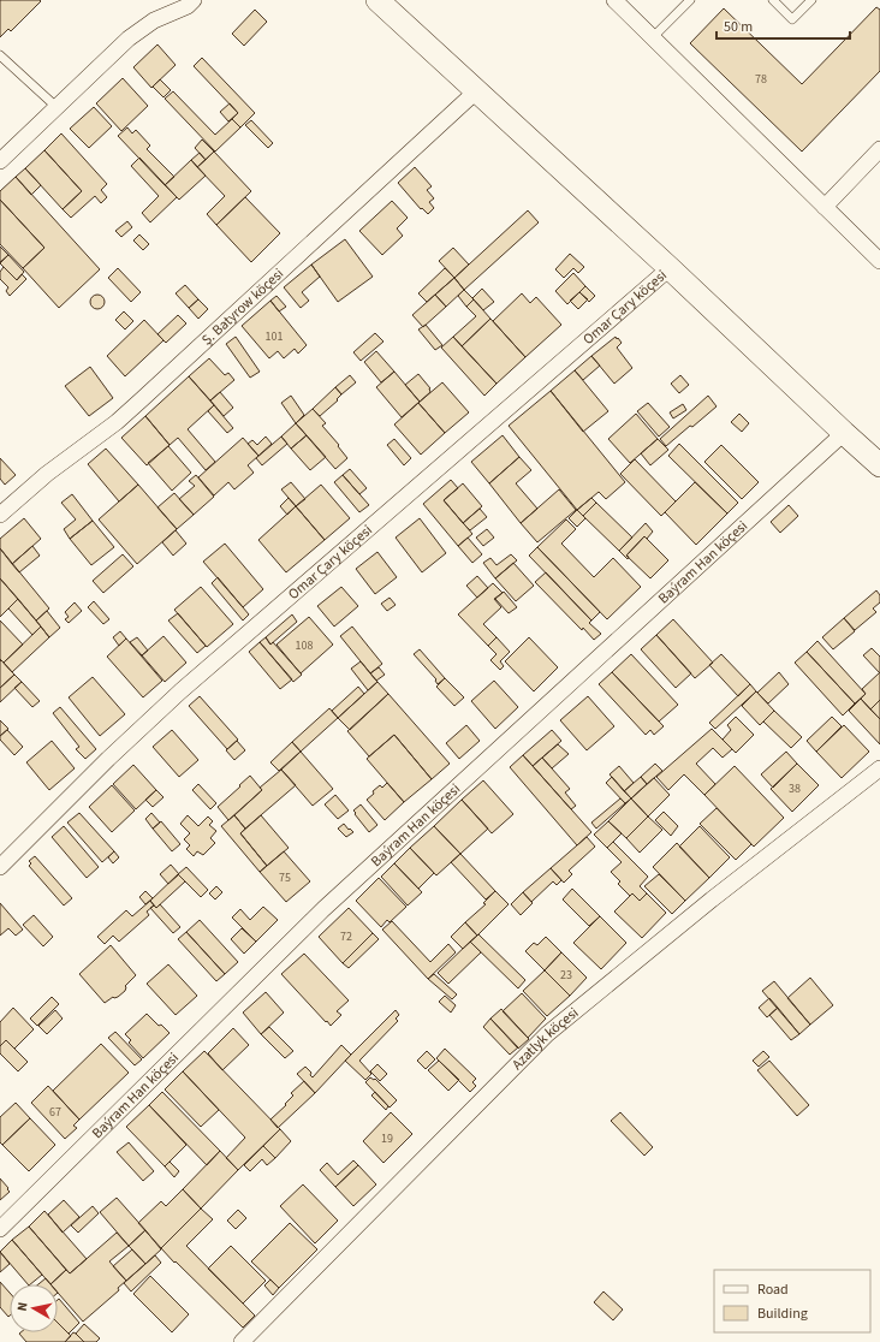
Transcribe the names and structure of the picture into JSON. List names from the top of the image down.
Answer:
{
  "streets": {
    "street": [
      "Ş. Batyrow köçesi",
      "Omar Çary köçesi",
      "Baýram Han köçesi",
      "Azatlyk köçesi"
    ]
  },
  "house_numbers": [
    "78",
    "101",
    "108",
    "38",
    "75",
    "72",
    "23",
    "67",
    "19"
  ],
  "legend": ["Road", "Building"],
  "scale_bar": "50 m",
  "north": "left"
}
